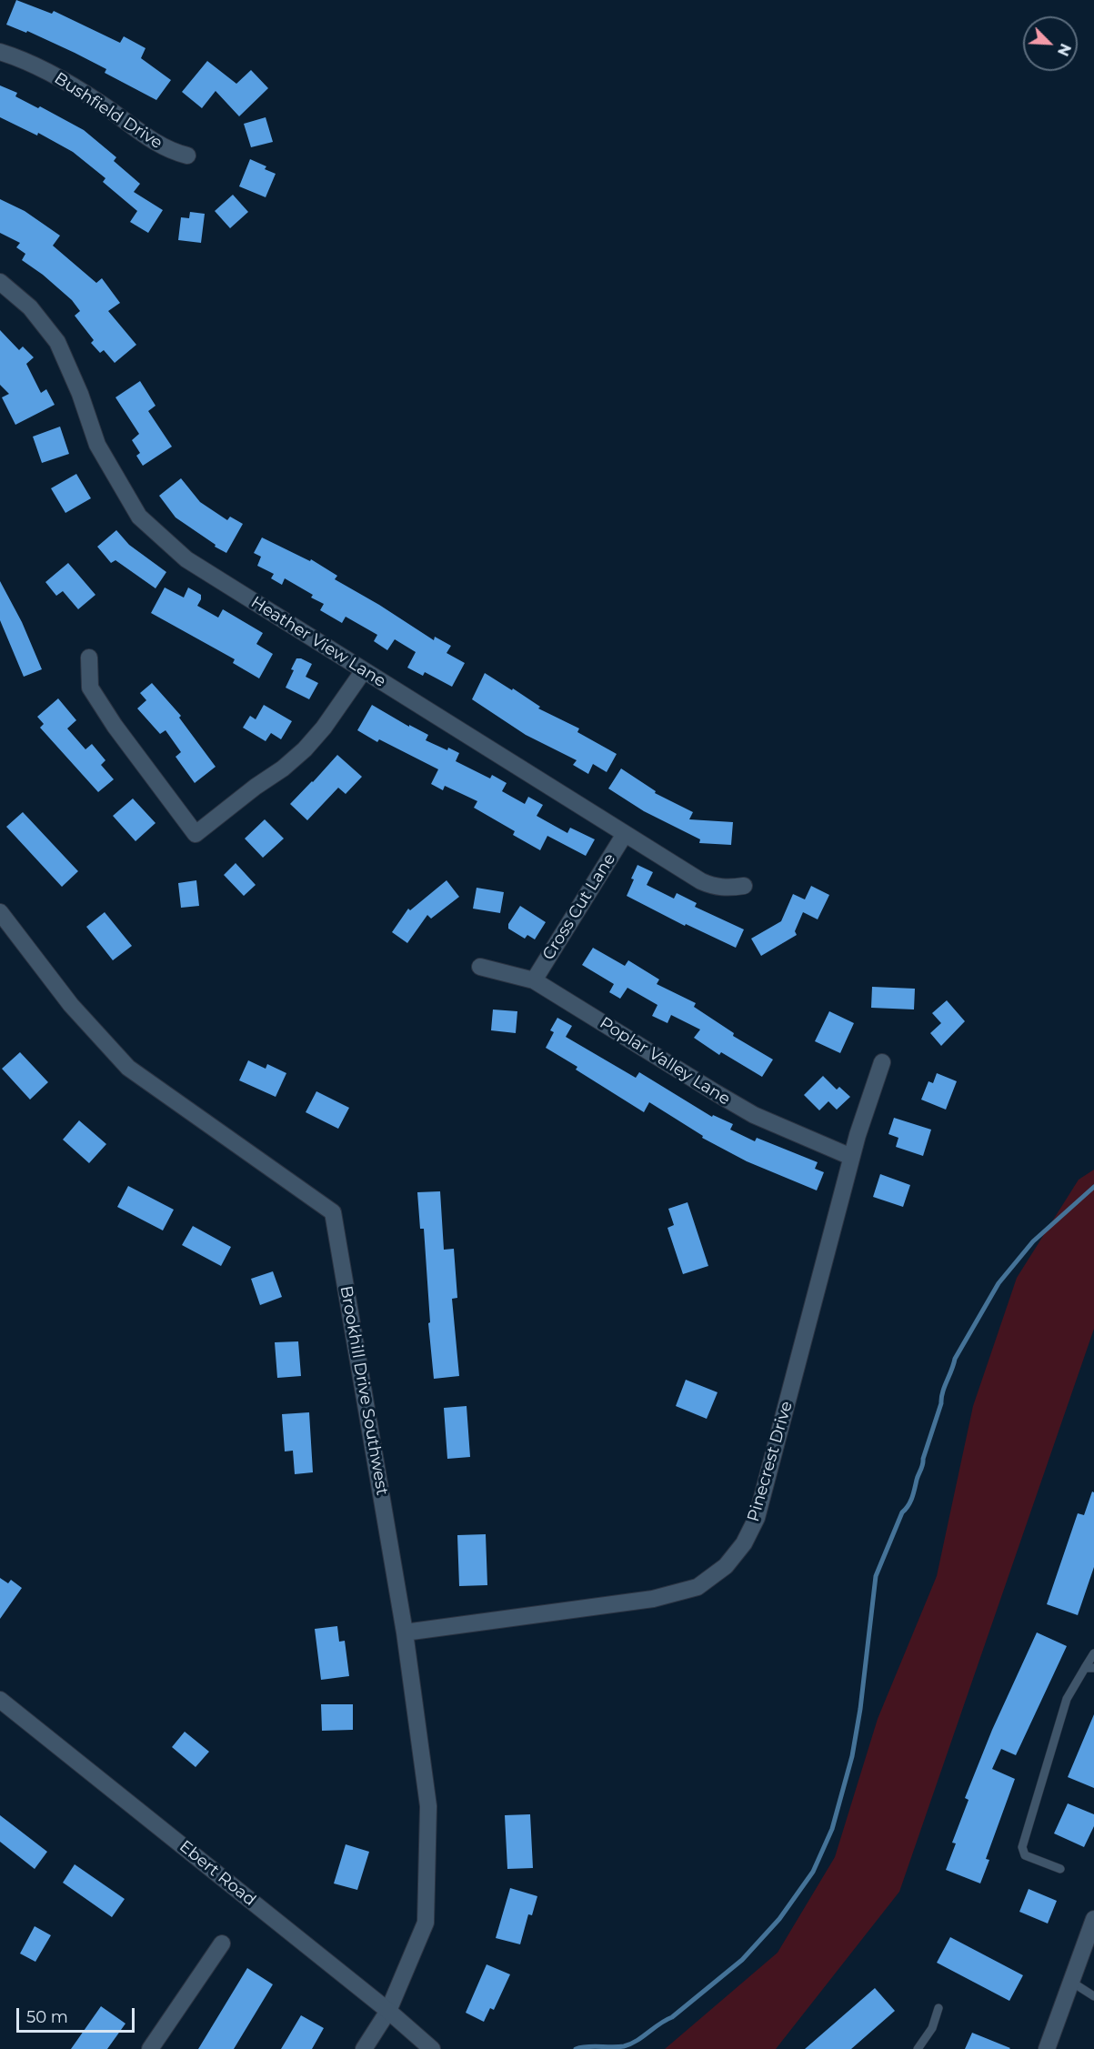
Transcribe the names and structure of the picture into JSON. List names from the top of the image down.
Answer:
{
  "streets": {
    "street": [
      "Bushfield Drive",
      "Heather View Lane",
      "Cross Cut Lane",
      "Poplar Valley Lane",
      "Brookhill Drive Southwest",
      "Pinecrest Drive",
      "Ebert Road"
    ]
  },
  "crossings": [
    ["Heather View Lane", "Cross Cut Lane"],
    ["Cross Cut Lane", "Poplar Valley Lane"],
    ["Poplar Valley Lane", "Pinecrest Drive"],
    ["Brookhill Drive Southwest", "Pinecrest Drive"],
    ["Brookhill Drive Southwest", "Ebert Road"]
  ],
  "scale_bar": "50 m",
  "north": "bottom right"
}
